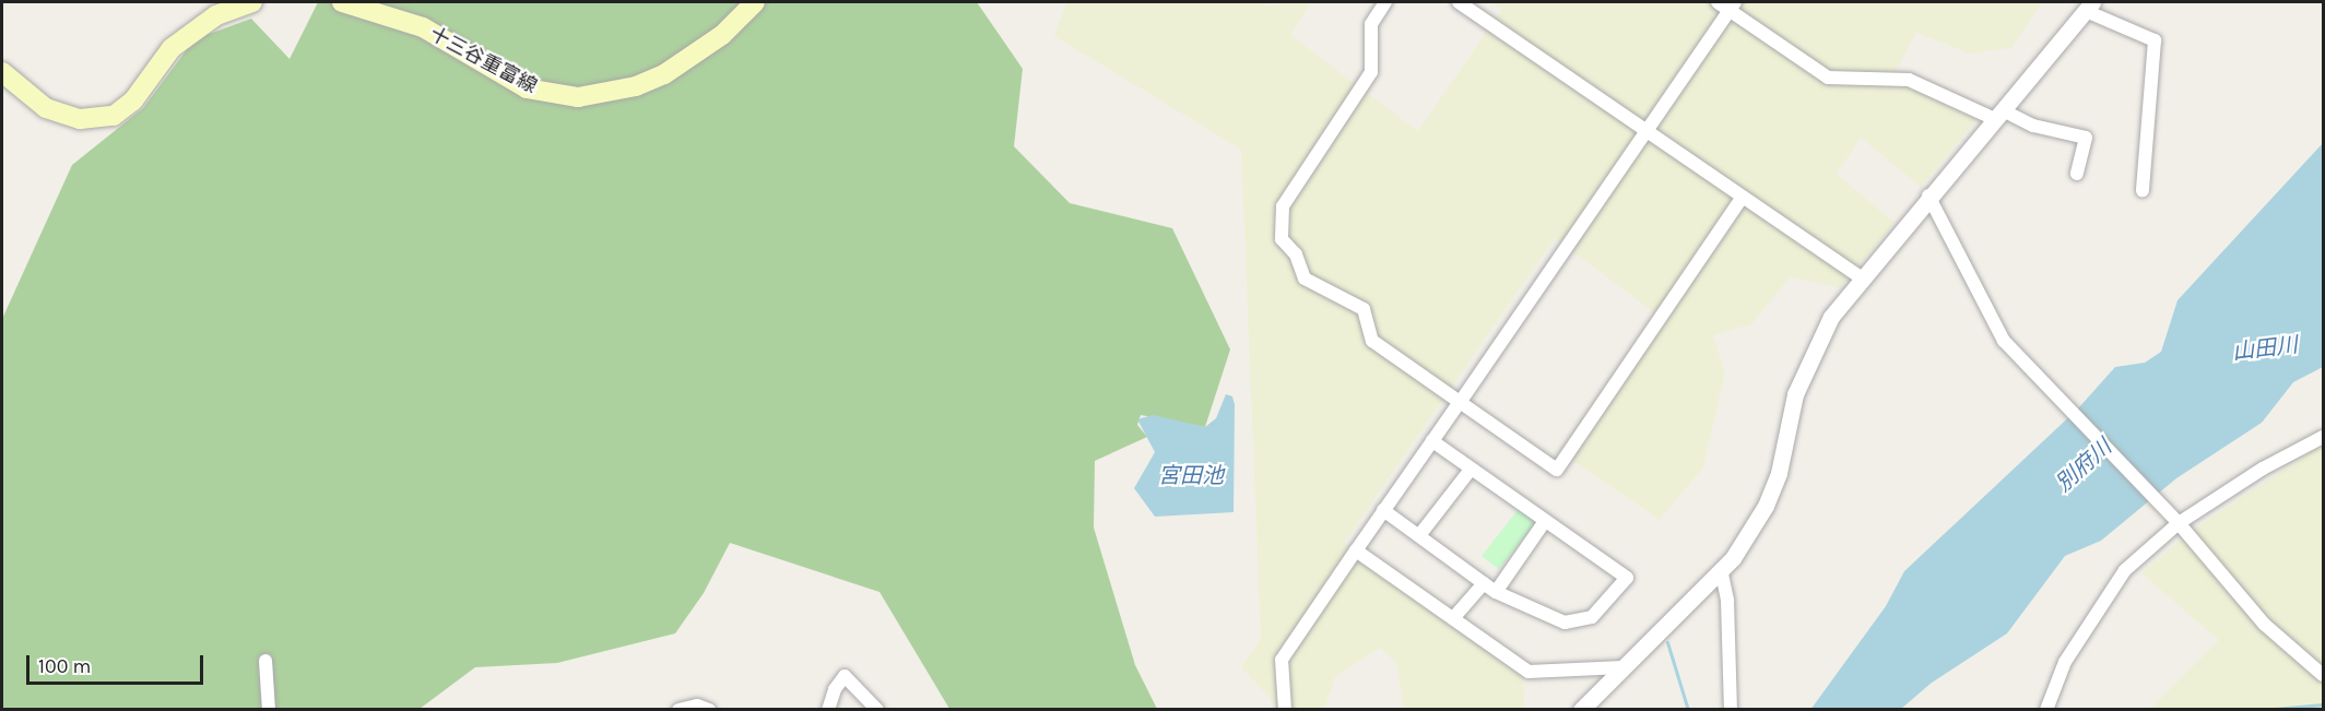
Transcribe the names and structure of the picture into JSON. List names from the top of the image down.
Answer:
{
  "streets": {
    "main road": ["十三谷重富線"]
  },
  "water": ["山田川", "別府川", "宮田池"],
  "scale_bar": "100 m"
}
